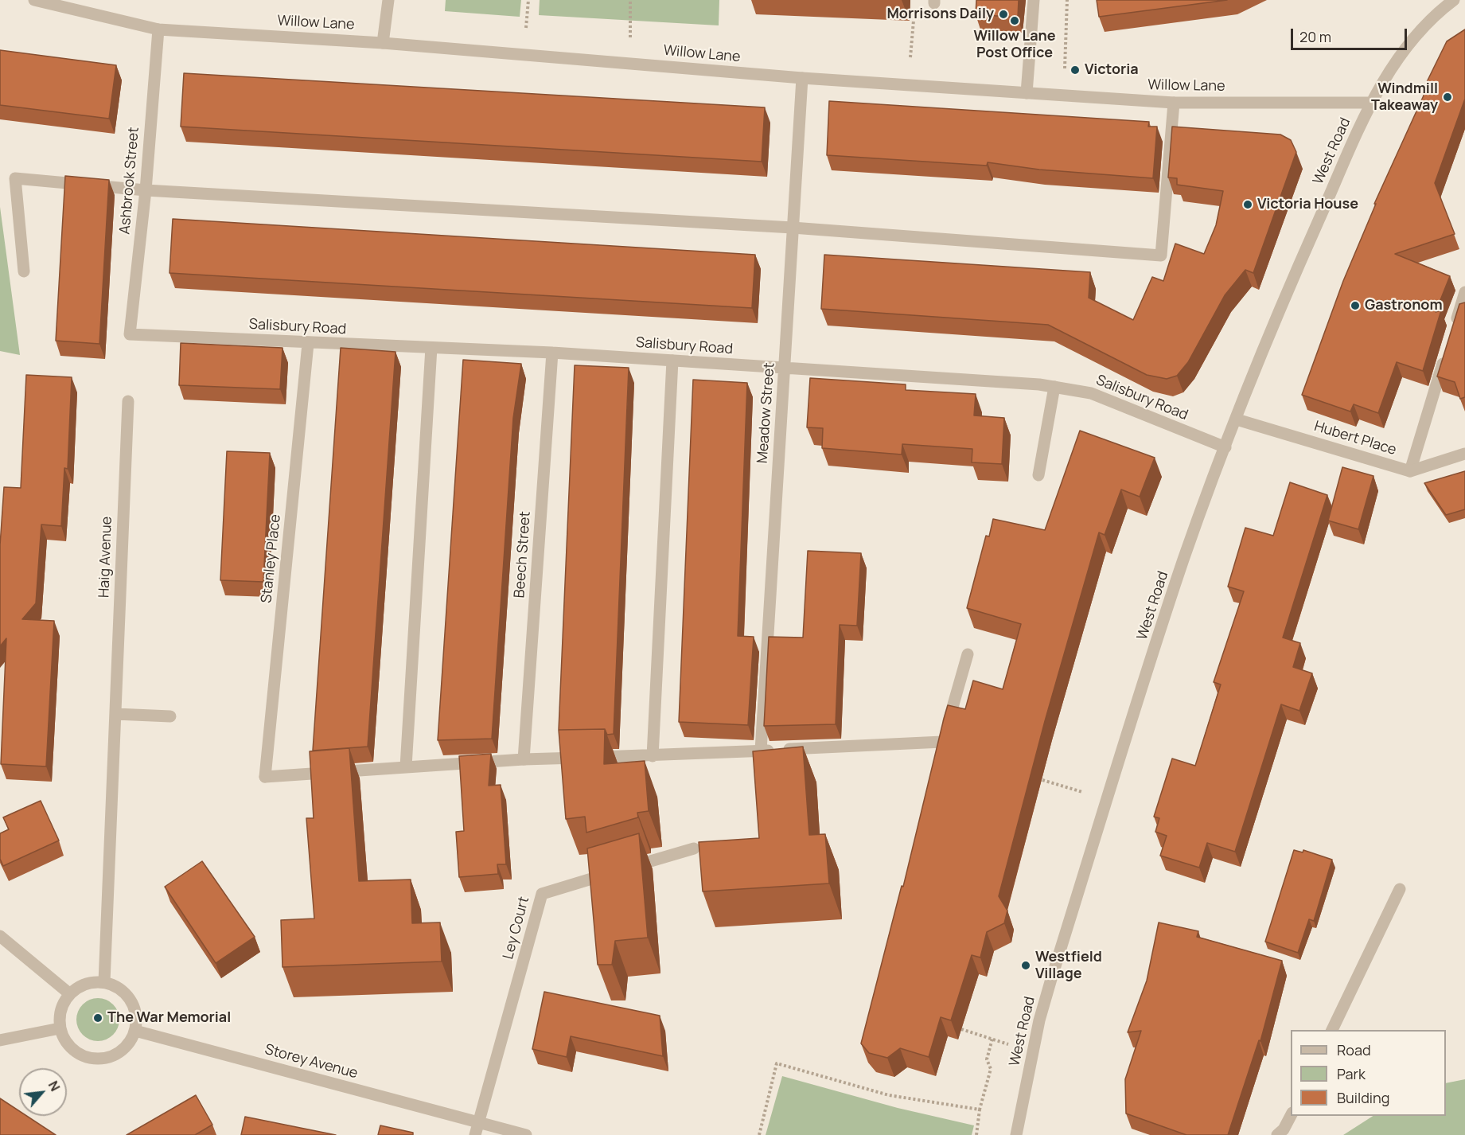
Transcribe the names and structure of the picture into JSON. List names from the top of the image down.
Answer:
{
  "streets": {
    "street": [
      "Willow Lane",
      "West Road",
      "Ashbrook Street",
      "Salisbury Road",
      "Meadow Street",
      "Hubert Place",
      "Beech Street",
      "Haig Avenue",
      "Stanley Place",
      "Ley Court",
      "Storey Avenue"
    ]
  },
  "crossings": [
    ["Willow Lane", "West Road"],
    ["Willow Lane", "Ashbrook Street"],
    ["Willow Lane", "Meadow Street"],
    ["West Road", "Salisbury Road"],
    ["West Road", "Hubert Place"],
    ["Ashbrook Street", "Salisbury Road"],
    ["Salisbury Road", "Meadow Street"],
    ["Salisbury Road", "Beech Street"],
    ["Salisbury Road", "Stanley Place"],
    ["Haig Avenue", "Storey Avenue"],
    ["Ley Court", "Storey Avenue"]
  ],
  "places": [
    "Morrisons Daily",
    "Willow Lane Post Office",
    "Victoria",
    "Windmill Takeaway",
    "Victoria House",
    "Gastronom",
    "Westfield Village",
    "The War Memorial"
  ],
  "legend": ["Road", "Park", "Building"],
  "scale_bar": "20 m",
  "north": "top right"
}
